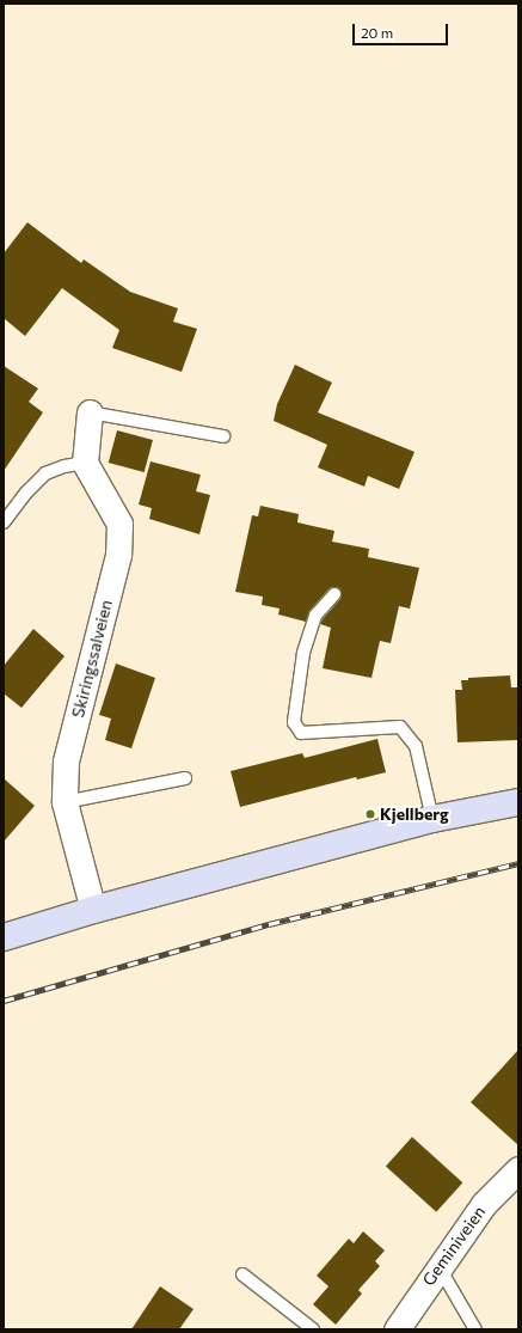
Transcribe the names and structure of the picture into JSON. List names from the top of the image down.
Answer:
{
  "streets": {
    "street": ["Skiringssalveien", "Geminiveien"]
  },
  "places": ["Kjellberg"],
  "scale_bar": "20 m"
}
